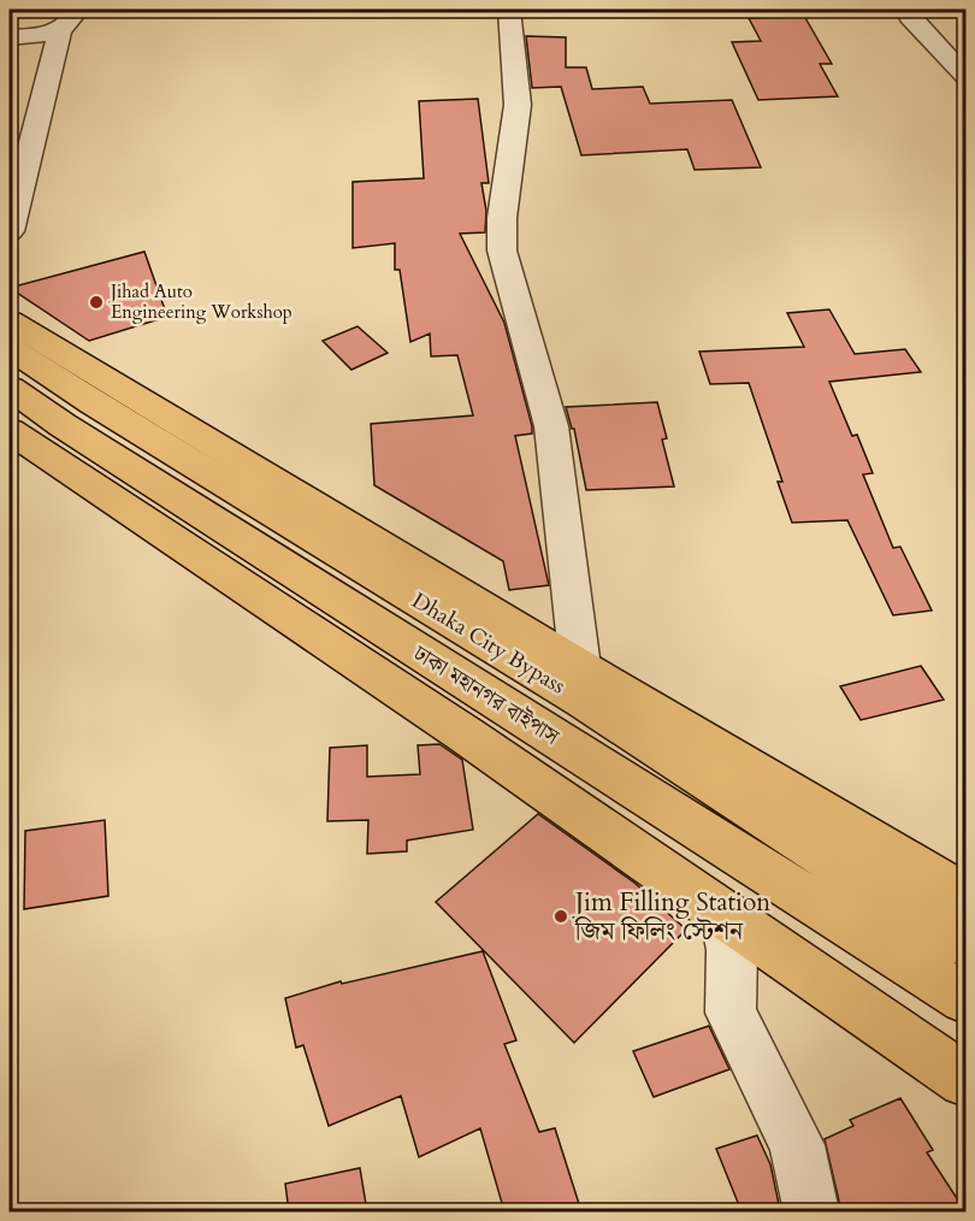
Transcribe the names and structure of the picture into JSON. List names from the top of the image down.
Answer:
{
  "streets": {
    "main road": ["Dhaka City Bypass", "ঢাকা মহানগর বাইপাস"]
  },
  "places": ["Jihad Auto Engineering Workshop", "Jim Filling Station জিম ফিলিং স্টেশন"]
}
